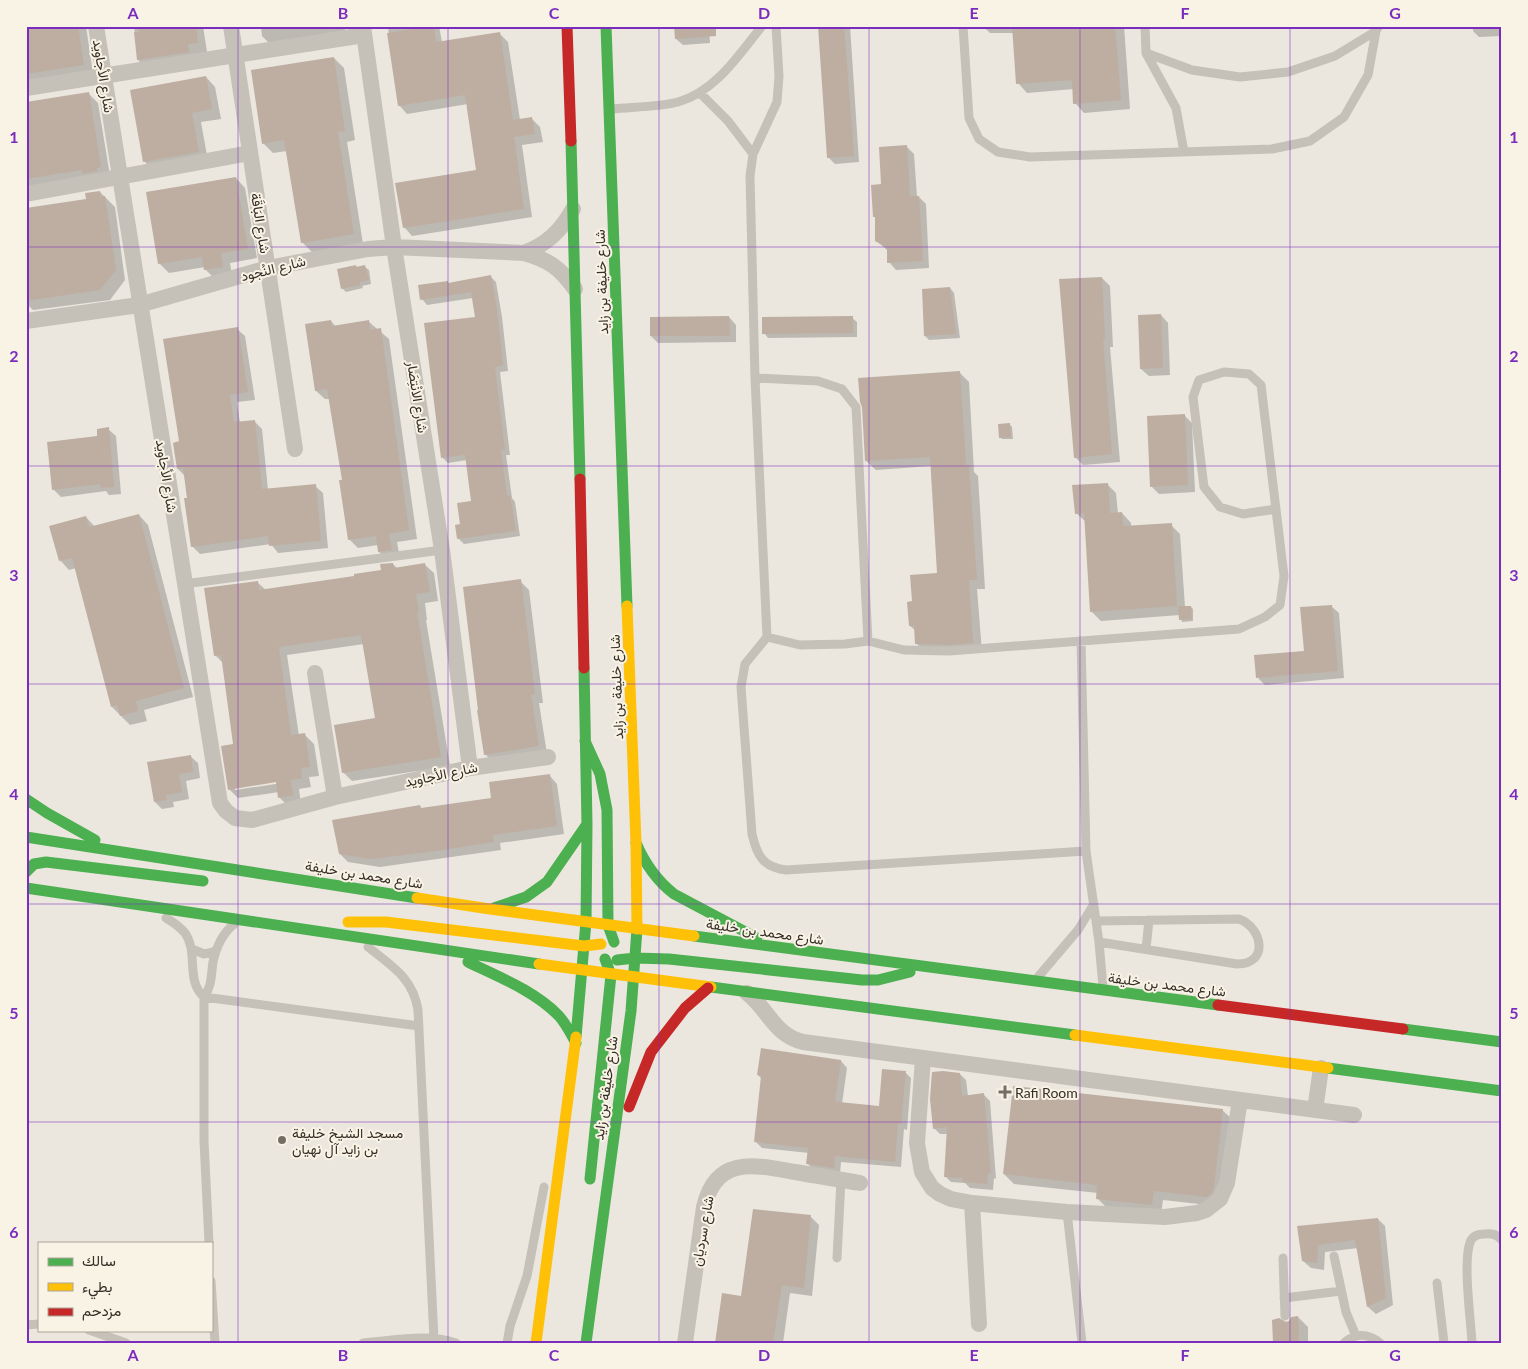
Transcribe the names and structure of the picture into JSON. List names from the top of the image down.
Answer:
{
  "streets": {
    "main road": ["شارع خليفة بن زايد", "شارع محمد بن خليفة"],
    "street": [
      "شارع الأجاويد",
      "شارع البَاقَة",
      "شارع النُجود",
      "شارع الانْتِصَار",
      "شارع سرديان"
    ]
  },
  "crossings": [
    ["شارع الأجاويد", "شارع النُجود"],
    ["شارع الأجاويد", "شارع الانْتِصَار"],
    ["شارع البَاقَة", "شارع النُجود"],
    ["شارع النُجود", "شارع خليفة بن زايد"],
    ["شارع النُجود", "شارع الانْتِصَار"],
    ["شارع خليفة بن زايد", "شارع محمد بن خليفة"]
  ],
  "places": {
    "health": ["Rafi Room"],
    "other": ["مسجد الشيخ خليفة بن زايد آل نهيان"]
  },
  "legend": ["سالك", "بطيء", "مزدحم"],
  "grid": {
    "columns": [
      "A",
      "B",
      "C",
      "D",
      "E",
      "F",
      "G"
    ],
    "rows": [
      "1",
      "2",
      "3",
      "4",
      "5",
      "6"
    ]
  }
}
